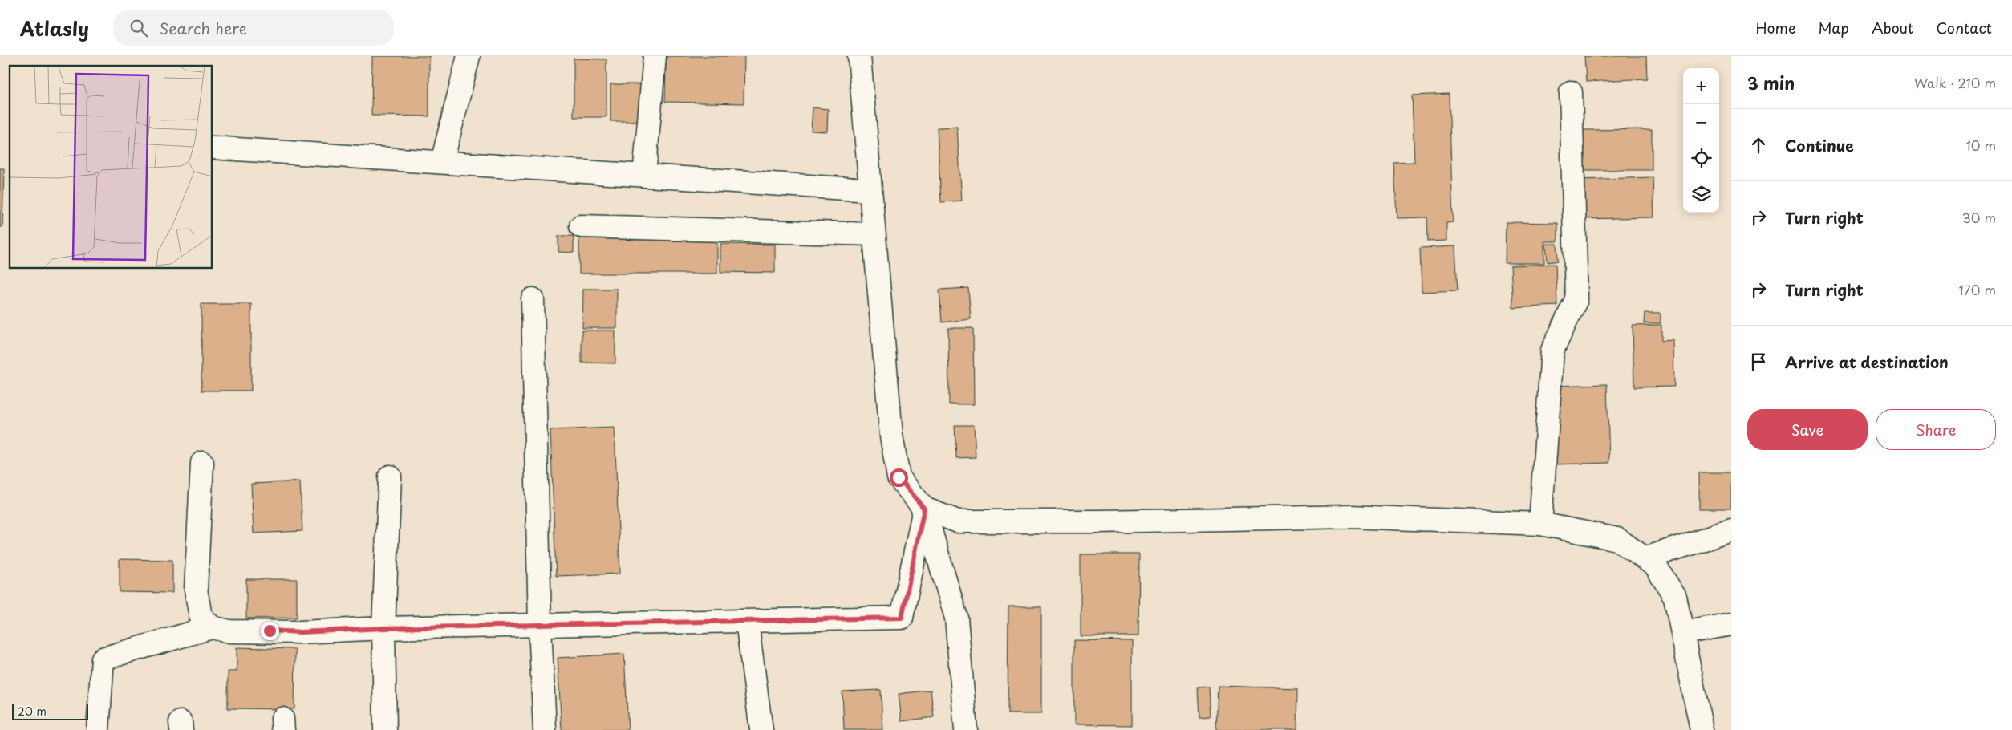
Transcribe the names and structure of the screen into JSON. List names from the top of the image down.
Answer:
{
  "scale_bar": "20 m",
  "page": {
    "header": "Atlasly",
    "search": "Search here",
    "nav": [
      "Home",
      "Map",
      "About",
      "Contact"
    ],
    "heading": ["3 min", "Walk · 210 m"],
    "map_buttons": ["+", "−"],
    "list": [
      ["Continue", "10 m"],
      ["Turn right", "30 m"],
      ["Turn right", "170 m"],
      "Arrive at destination"
    ],
    "buttons": ["Save", "Share"],
    "scale": "20 m"
  }
}
